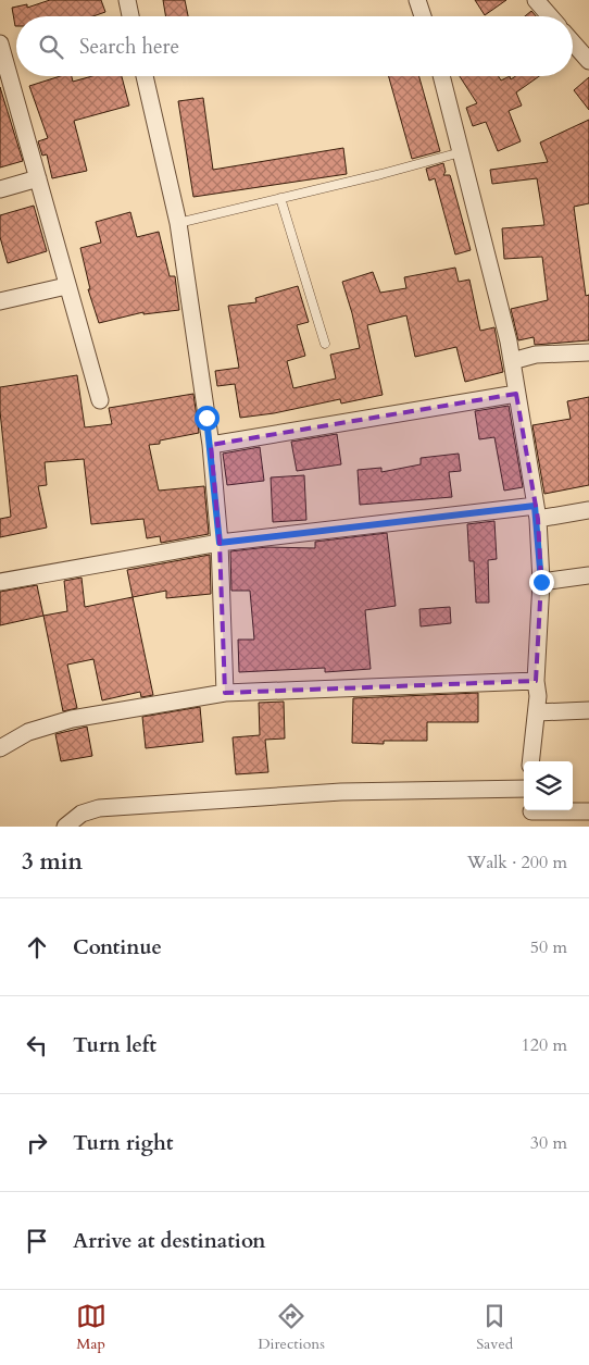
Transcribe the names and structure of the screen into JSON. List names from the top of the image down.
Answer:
{
  "page": {
    "search": "Search here",
    "heading": ["3 min", "Walk · 200 m"],
    "list": [
      ["Continue", "50 m"],
      ["Turn left", "120 m"],
      ["Turn right", "30 m"],
      "Arrive at destination"
    ],
    "nav": ["Map", "Directions", "Saved"]
  }
}
